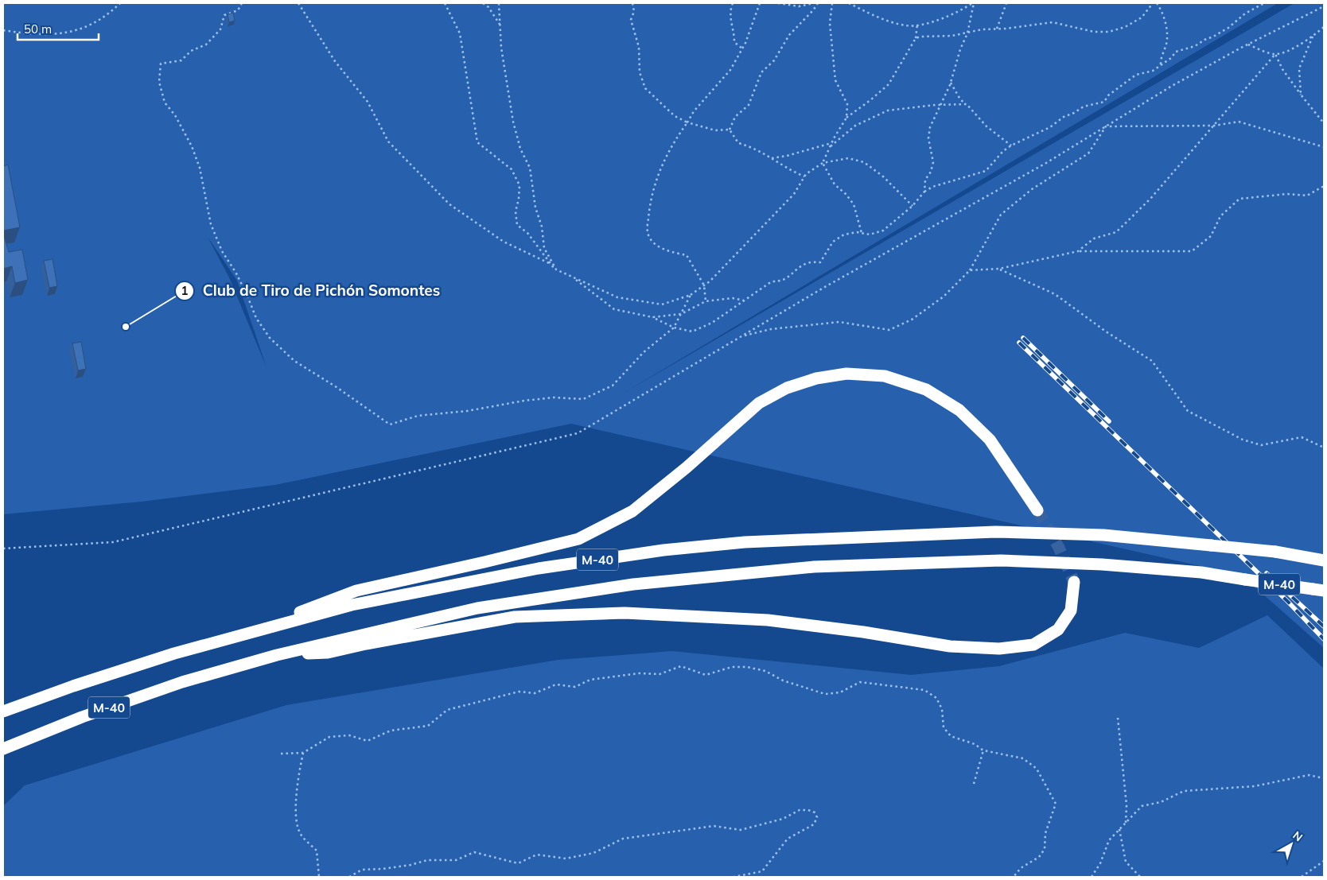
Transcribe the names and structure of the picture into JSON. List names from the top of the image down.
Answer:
{
  "streets": {
    "highway": ["M-40"]
  },
  "places": ["Club de Tiro de Pichón Somontes"],
  "scale_bar": "50 m",
  "north": "top right"
}
